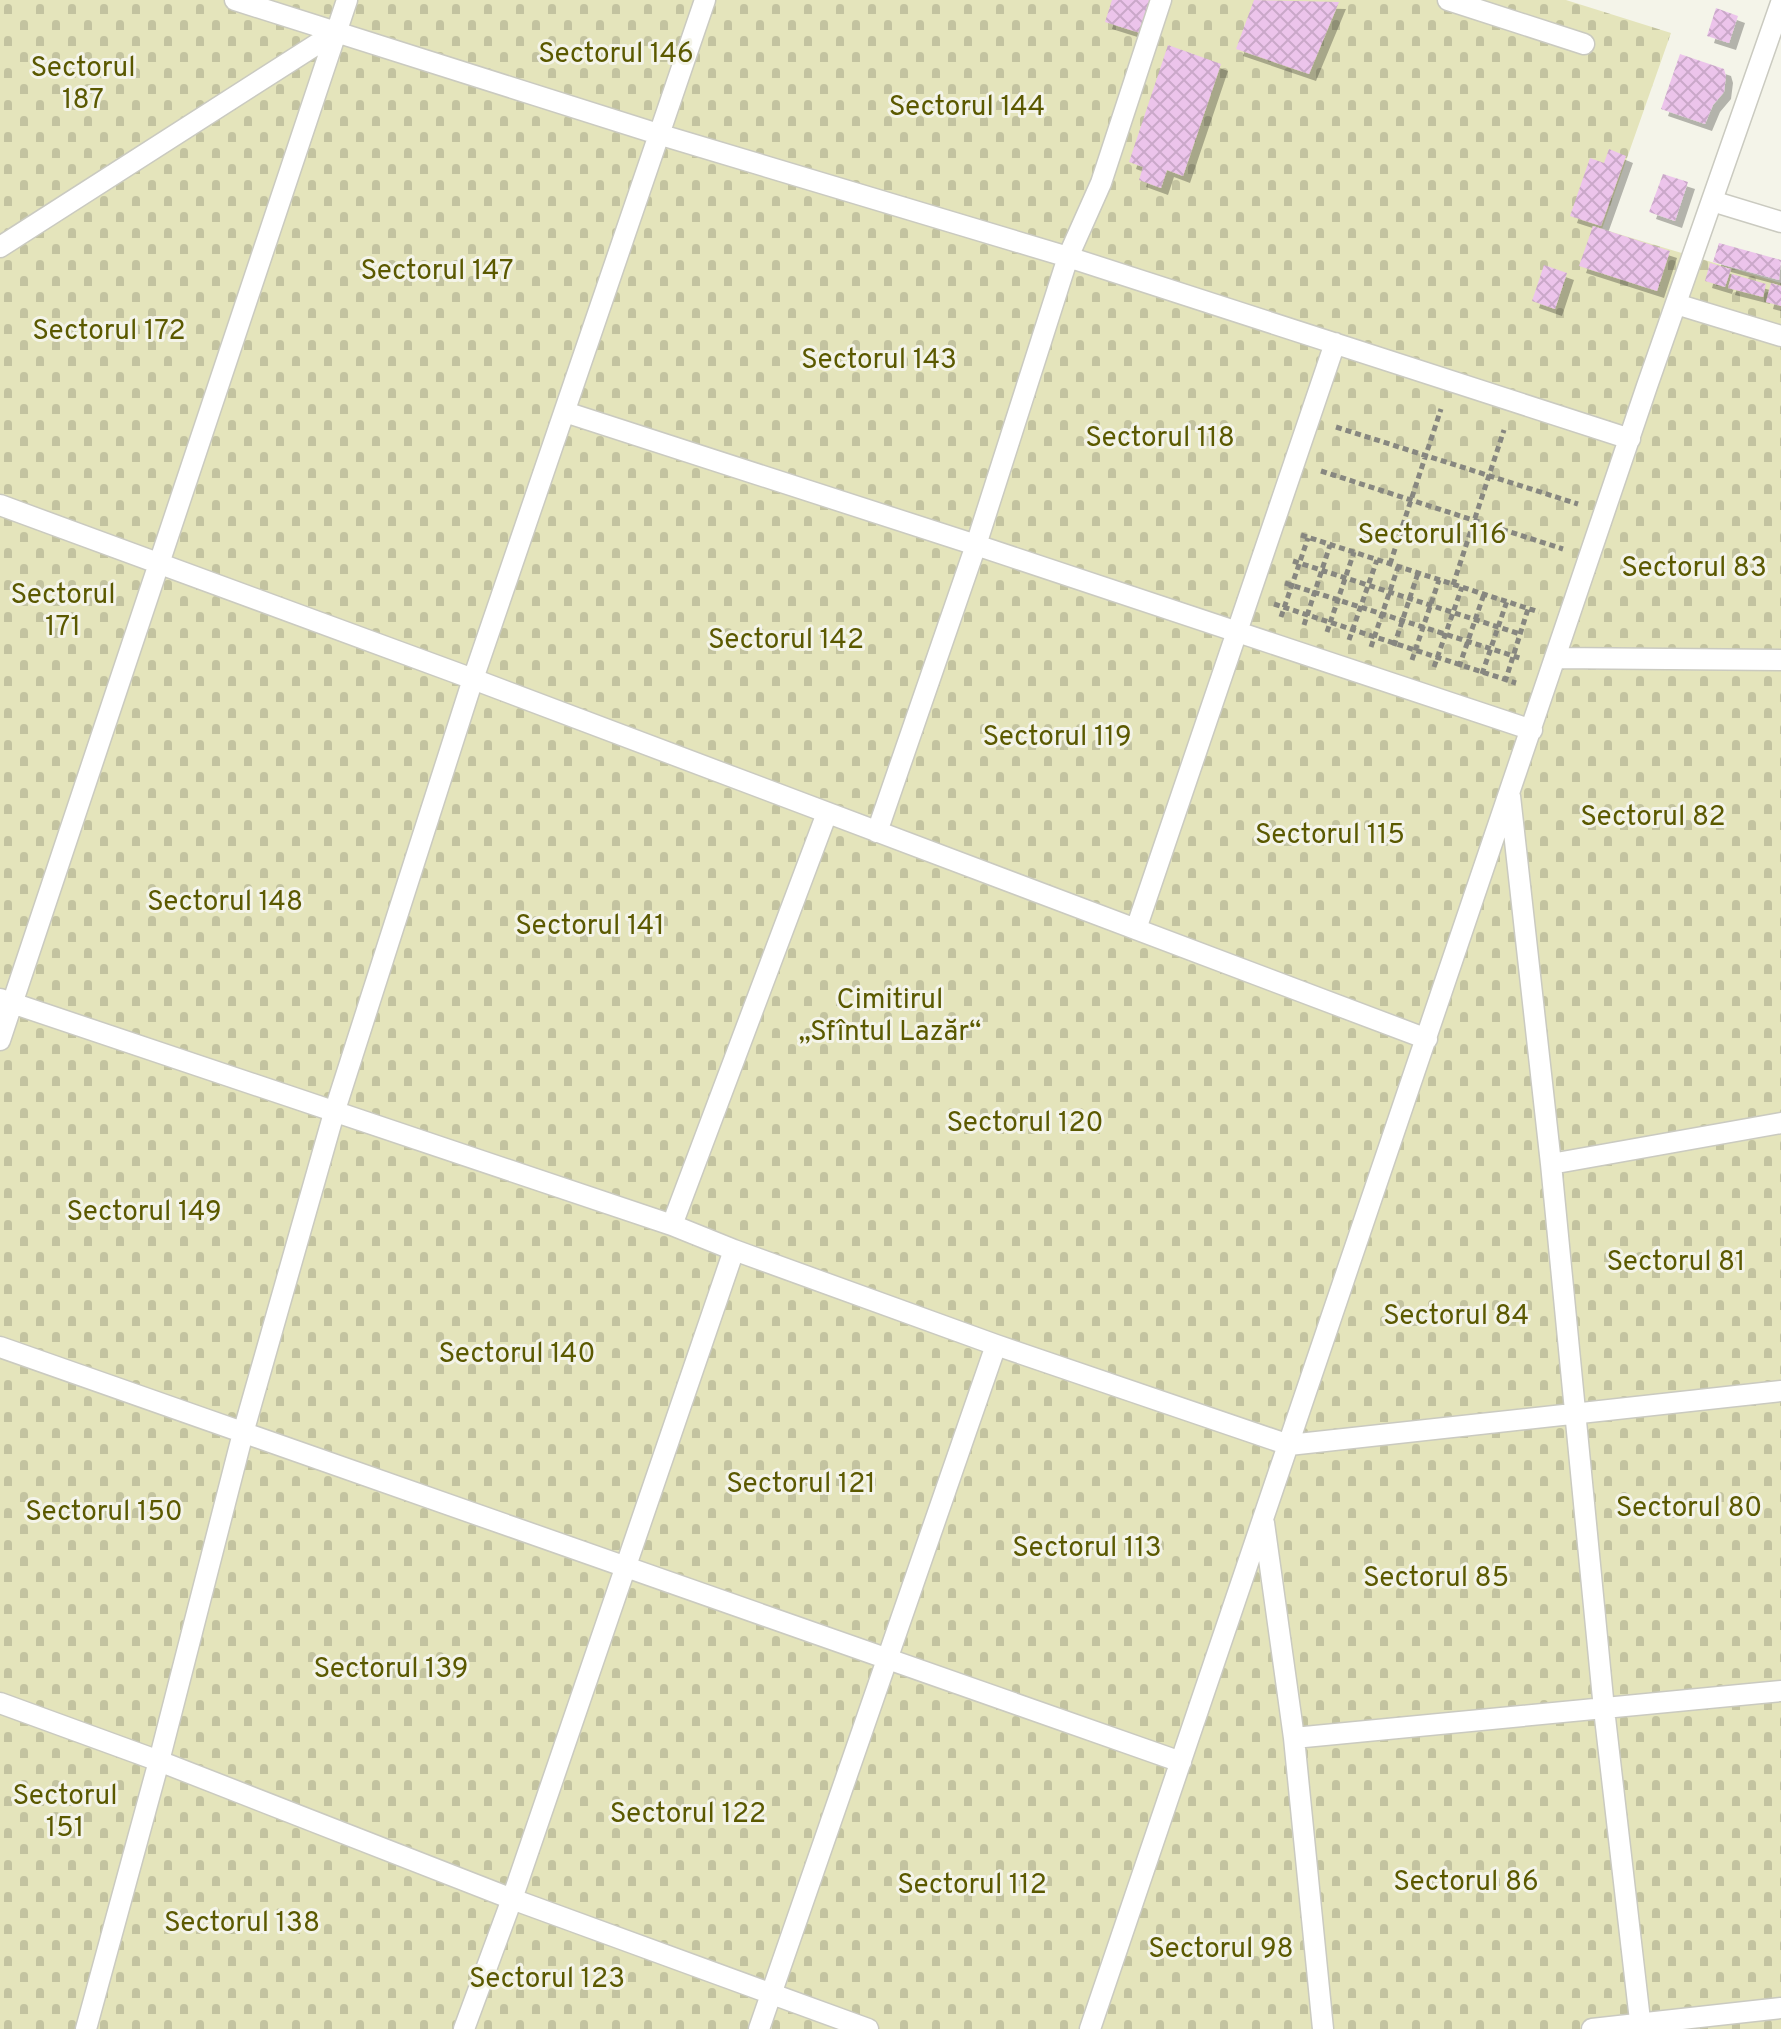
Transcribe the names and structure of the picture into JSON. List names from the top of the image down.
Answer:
{
  "parks": [
    "Sectorul 146",
    "Sectorul 187",
    "Sectorul 144",
    "Sectorul 147",
    "Sectorul 172",
    "Sectorul 143",
    "Sectorul 118",
    "Sectorul 116",
    "Sectorul 83",
    "Sectorul 171",
    "Sectorul 142",
    "Sectorul 119",
    "Sectorul 82",
    "Sectorul 115",
    "Sectorul 148",
    "Sectorul 141",
    "Cimitirul „Sfîntul Lazăr“",
    "Sectorul 120",
    "Sectorul 149",
    "Sectorul 81",
    "Sectorul 84",
    "Sectorul 140",
    "Sectorul 121",
    "Sectorul 80",
    "Sectorul 150",
    "Sectorul 113",
    "Sectorul 85",
    "Sectorul 139",
    "Sectorul 151",
    "Sectorul 122",
    "Sectorul 86",
    "Sectorul 112",
    "Sectorul 138",
    "Sectorul 98",
    "Sectorul 123"
  ]
}
